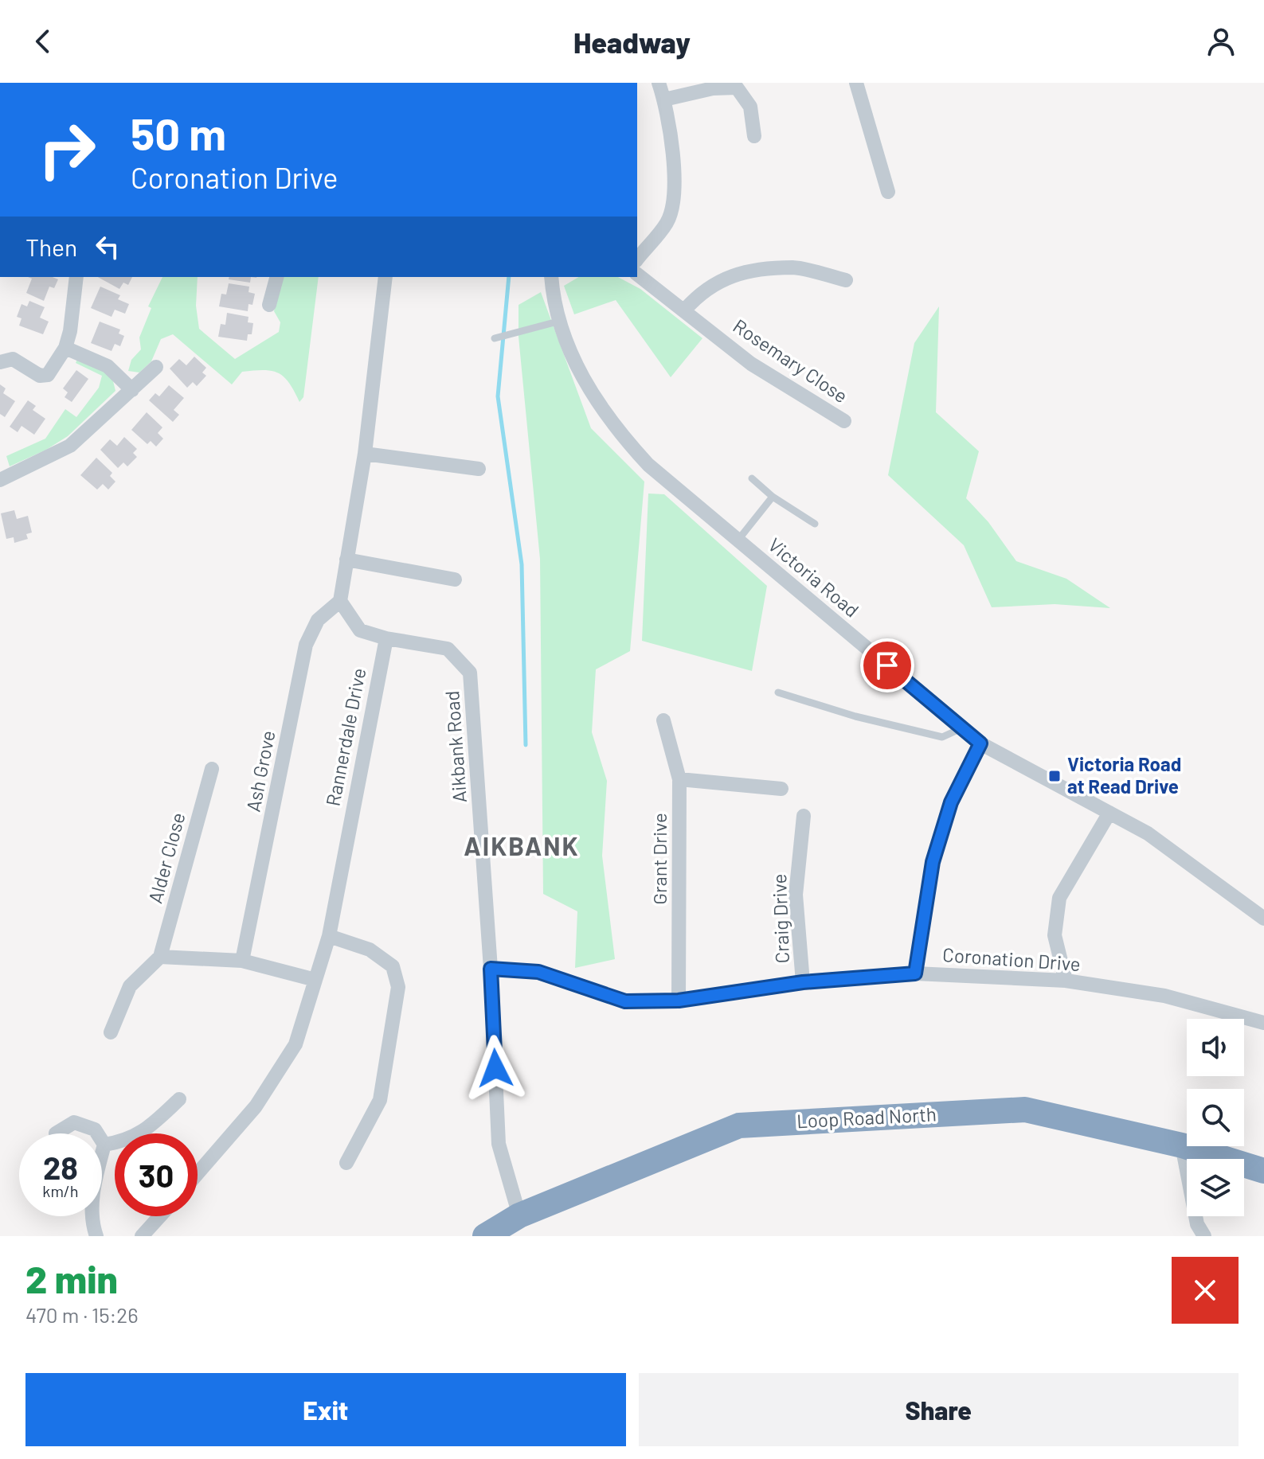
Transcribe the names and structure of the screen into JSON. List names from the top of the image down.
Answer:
{
  "streets": {
    "highway": ["Loop Road North"],
    "street": [
      "Rosemary Close",
      "Victoria Road",
      "Rannerdale Drive",
      "Aikbank Road",
      "Ash Grove",
      "Alder Close",
      "Grant Drive",
      "Craig Drive",
      "Coronation Drive"
    ]
  },
  "crossings": [
    ["Rannerdale Drive", "Aikbank Road"],
    ["Aikbank Road", "Coronation Drive"],
    ["Aikbank Road", "Loop Road North"],
    ["Grant Drive", "Coronation Drive"],
    ["Craig Drive", "Coronation Drive"]
  ],
  "districts": ["AIKBANK"],
  "places": {
    "transit": ["Victoria Road at Read Drive"]
  },
  "page": {
    "header": "Headway",
    "turn": ["50 m", "Coronation Drive"],
    "then": "Then",
    "speed": "28 km/h",
    "limit": "30",
    "heading": ["2 min", "470 m · 15:26"],
    "buttons": ["Exit", "Share"]
  }
}
